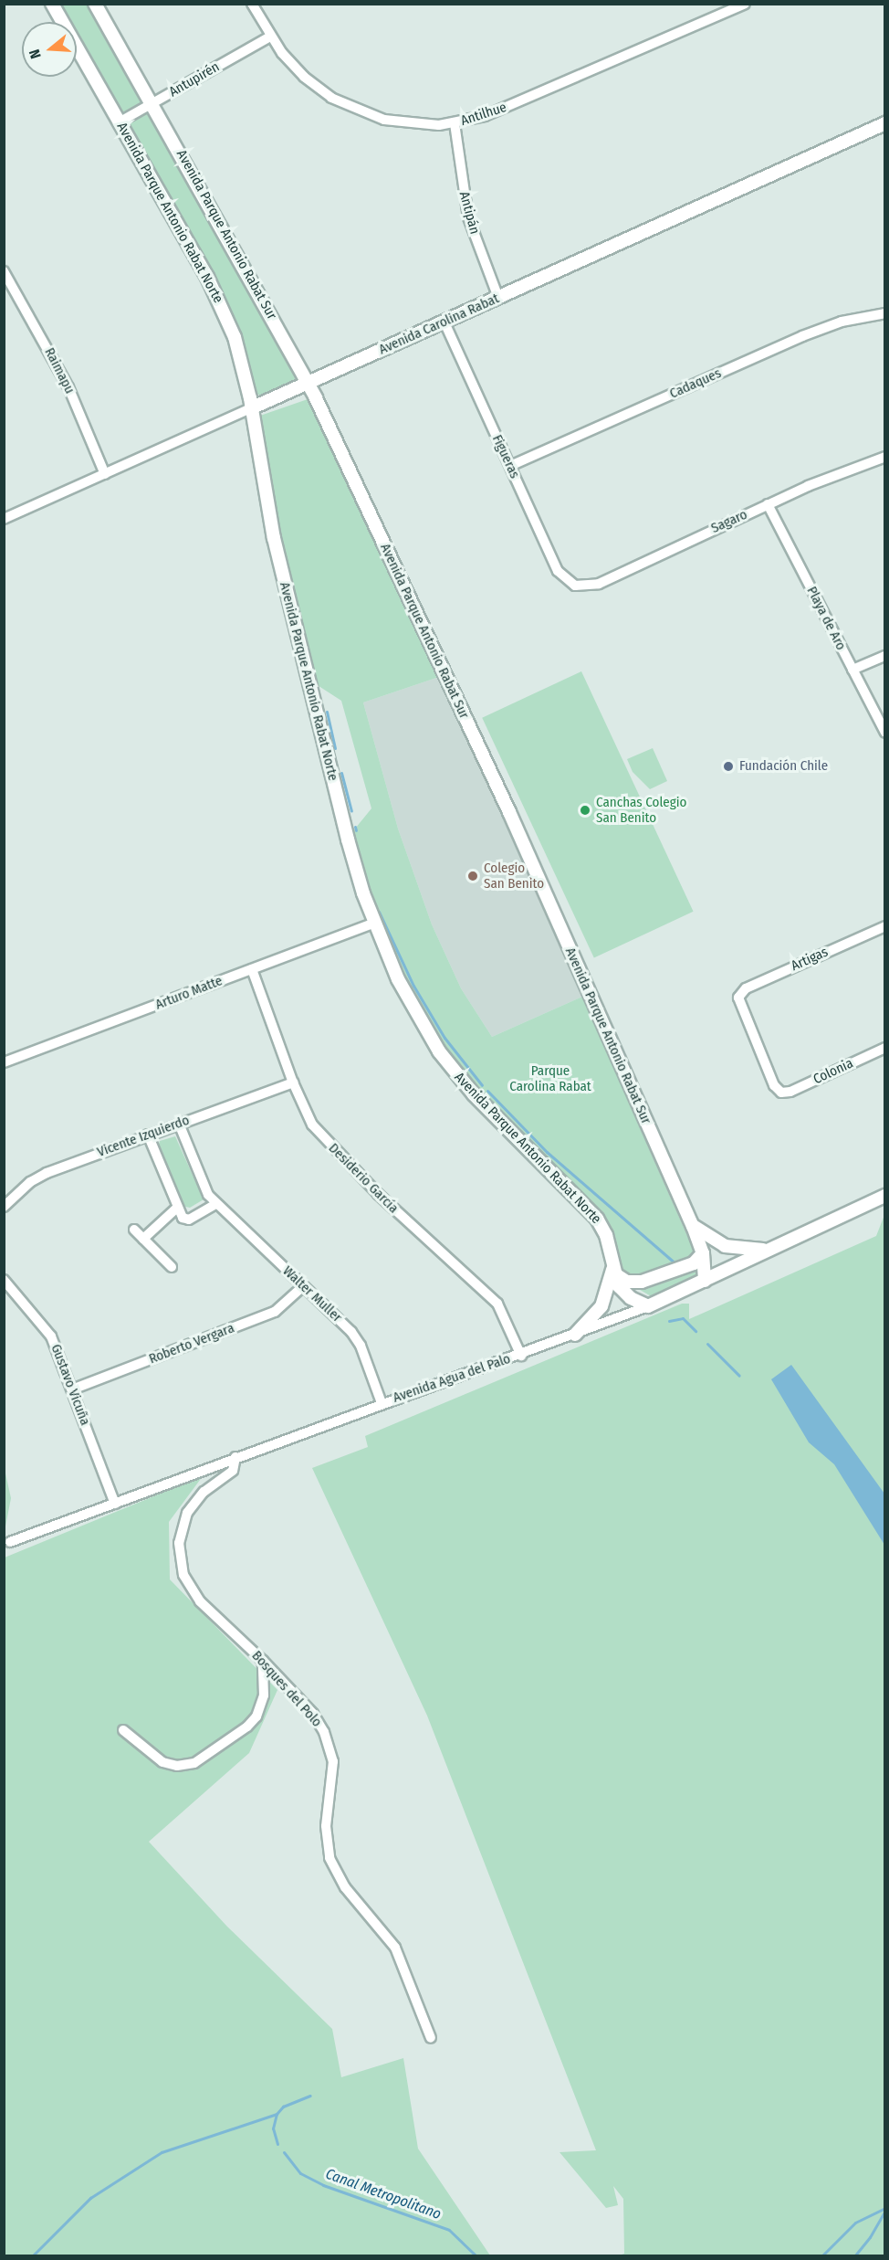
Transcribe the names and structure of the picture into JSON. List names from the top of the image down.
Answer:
{
  "streets": {
    "street": [
      "Antupirén",
      "Antilhue",
      "Avenida Parque Antonio Rabat Norte",
      "Antipán",
      "Avenida Parque Antonio Rabat Sur",
      "Avenida Carolina Rabat",
      "Raimapu",
      "Cadaques",
      "Figueras",
      "Sagaro",
      "Playa de Aro",
      "Artigas",
      "Arturo Matte",
      "Colonia",
      "Vicente Izquierdo",
      "Desiderio García",
      "Walter Muller",
      "Roberto Vergara",
      "Avenida Agua del Palo",
      "Gustavo Vicuña",
      "Bosques del Polo"
    ]
  },
  "crossings": [
    ["Antupirén", "Antilhue"],
    ["Antupirén", "Avenida Parque Antonio Rabat Norte"],
    ["Antupirén", "Avenida Parque Antonio Rabat Sur"],
    ["Antilhue", "Antipán"],
    ["Avenida Parque Antonio Rabat Norte", "Avenida Carolina Rabat"],
    ["Avenida Parque Antonio Rabat Norte", "Arturo Matte"],
    ["Avenida Parque Antonio Rabat Norte", "Avenida Agua del Palo"],
    ["Antipán", "Avenida Carolina Rabat"],
    ["Avenida Parque Antonio Rabat Sur", "Avenida Carolina Rabat"],
    ["Avenida Parque Antonio Rabat Sur", "Avenida Agua del Palo"],
    ["Avenida Carolina Rabat", "Raimapu"],
    ["Avenida Carolina Rabat", "Figueras"],
    ["Cadaques", "Figueras"],
    ["Figueras", "Sagaro"],
    ["Sagaro", "Playa de Aro"],
    ["Artigas", "Colonia"],
    ["Arturo Matte", "Desiderio García"],
    ["Vicente Izquierdo", "Desiderio García"],
    ["Vicente Izquierdo", "Walter Muller"],
    ["Desiderio García", "Avenida Agua del Palo"],
    ["Walter Muller", "Roberto Vergara"],
    ["Walter Muller", "Avenida Agua del Palo"],
    ["Roberto Vergara", "Gustavo Vicuña"],
    ["Avenida Agua del Palo", "Gustavo Vicuña"],
    ["Avenida Agua del Palo", "Bosques del Polo"]
  ],
  "water": ["Canal Metropolitano"],
  "parks": ["Parque Carolina Rabat"],
  "places": ["Fundación Chile", "Canchas Colegio San Benito", "Colegio San Benito"],
  "north": "left"
}
